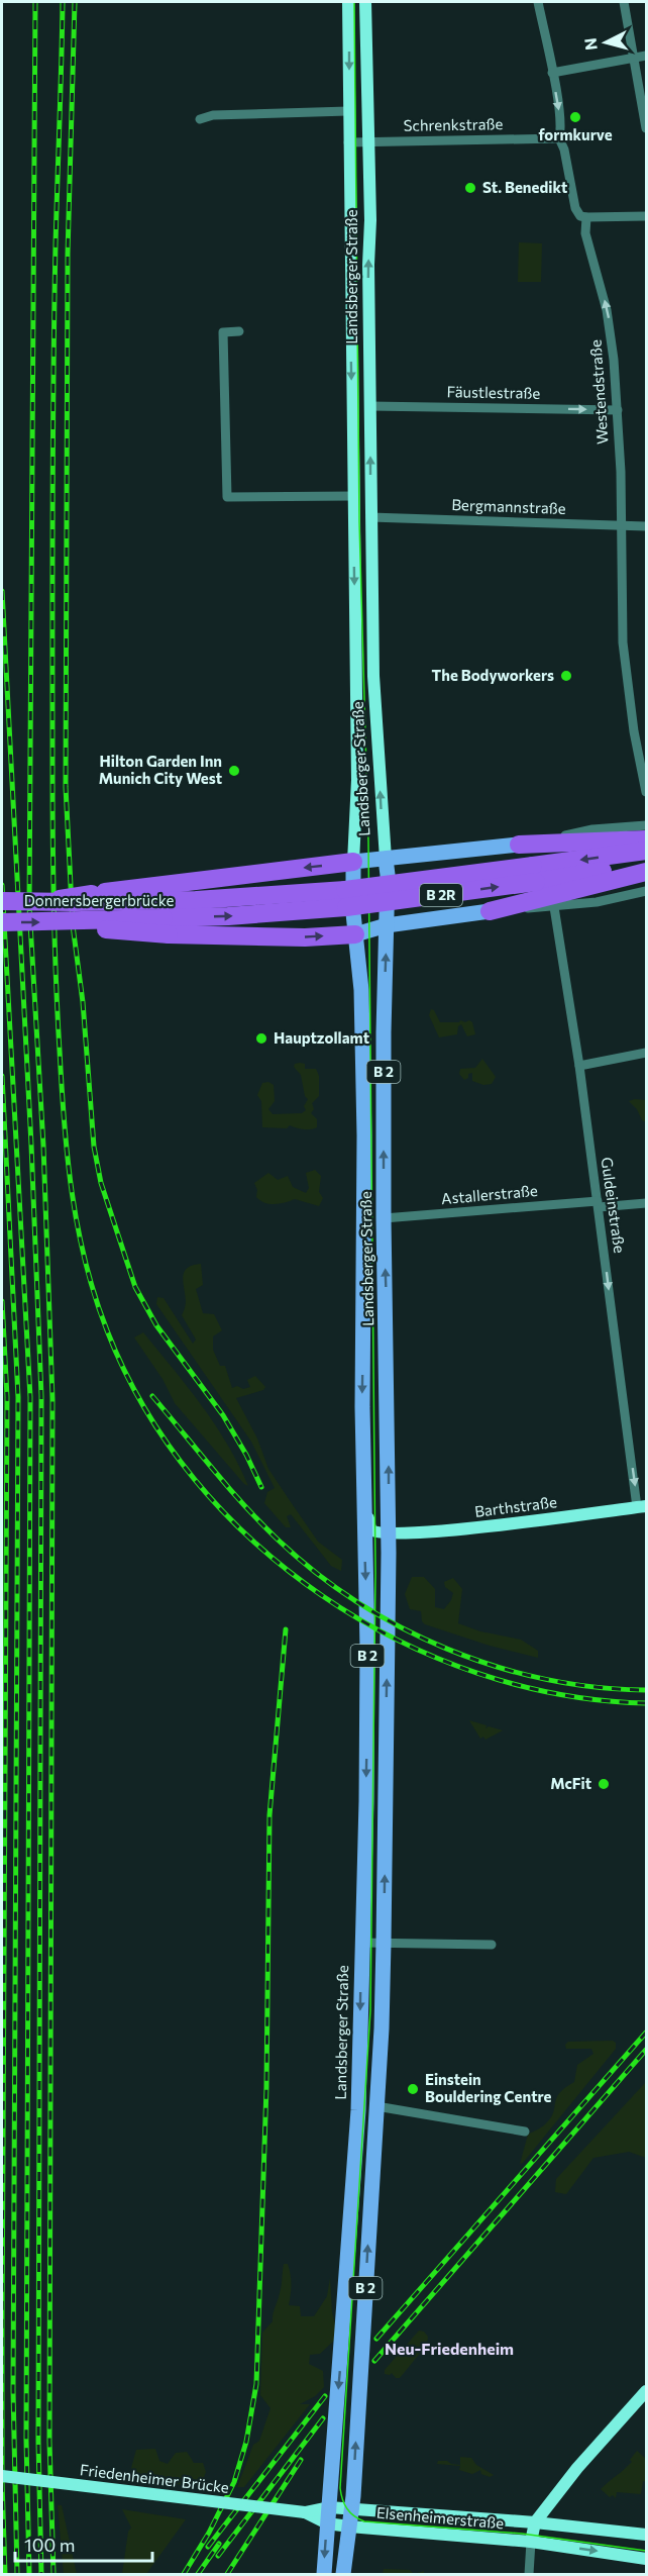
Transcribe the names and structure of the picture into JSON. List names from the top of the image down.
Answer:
{
  "streets": {
    "highway": ["B 2R", "Donnersbergerbrücke"],
    "main road": [
      "Landsberger Straße",
      "B 2",
      "Barthstraße",
      "Friedenheimer Brücke",
      "Elsenheimerstraße"
    ],
    "street": [
      "Schrenkstraße",
      "Westendstraße",
      "Fäustlestraße",
      "Bergmannstraße",
      "Astallerstraße",
      "Guldeinstraße"
    ]
  },
  "crossings": [
    ["Schrenkstraße", "Landsberger Straße"],
    ["Schrenkstraße", "Westendstraße"],
    ["Landsberger Straße", "Fäustlestraße"],
    ["Landsberger Straße", "Bergmannstraße"],
    ["Landsberger Straße", "Astallerstraße"],
    ["Landsberger Straße", "Barthstraße"],
    ["Landsberger Straße", "Friedenheimer Brücke"],
    ["Landsberger Straße", "Elsenheimerstraße"],
    ["Westendstraße", "Fäustlestraße"],
    ["Westendstraße", "Bergmannstraße"],
    ["B 2R", "Donnersbergerbrücke"],
    ["Astallerstraße", "Guldeinstraße"],
    ["Guldeinstraße", "Barthstraße"],
    ["Friedenheimer Brücke", "Elsenheimerstraße"]
  ],
  "one_way": ["Fäustlestraße", "Guldeinstraße"],
  "districts": ["Neu-Friedenheim"],
  "places": [
    "formkurve",
    "St. Benedikt",
    "The Bodyworkers",
    "Hilton Garden Inn Munich City West",
    "Hauptzollamt",
    "McFit",
    "Einstein Bouldering Centre"
  ],
  "scale_bar": "100 m",
  "north": "left"
}
